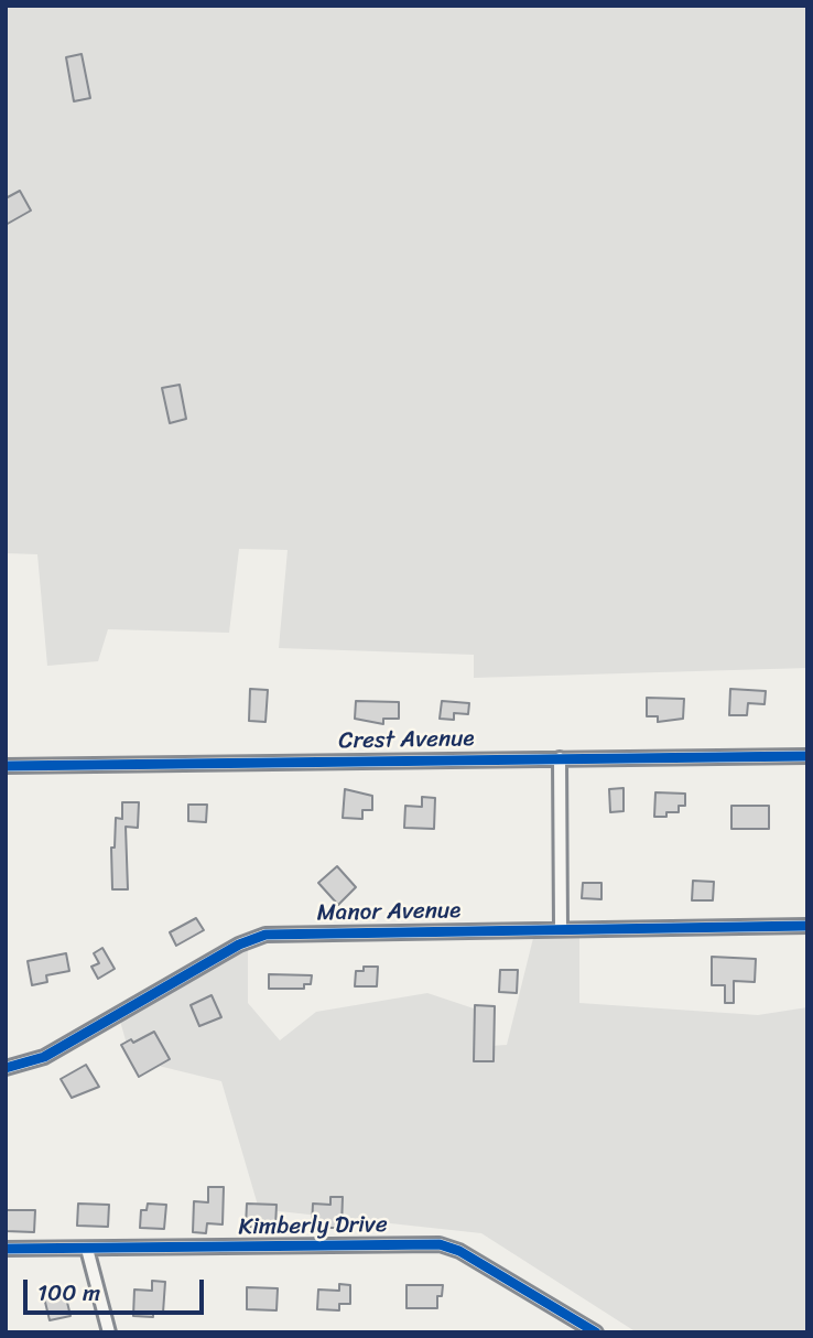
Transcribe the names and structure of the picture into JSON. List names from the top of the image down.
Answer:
{
  "streets": {
    "street": ["Crest Avenue", "Manor Avenue", "Kimberly Drive"]
  },
  "scale_bar": "100 m"
}
